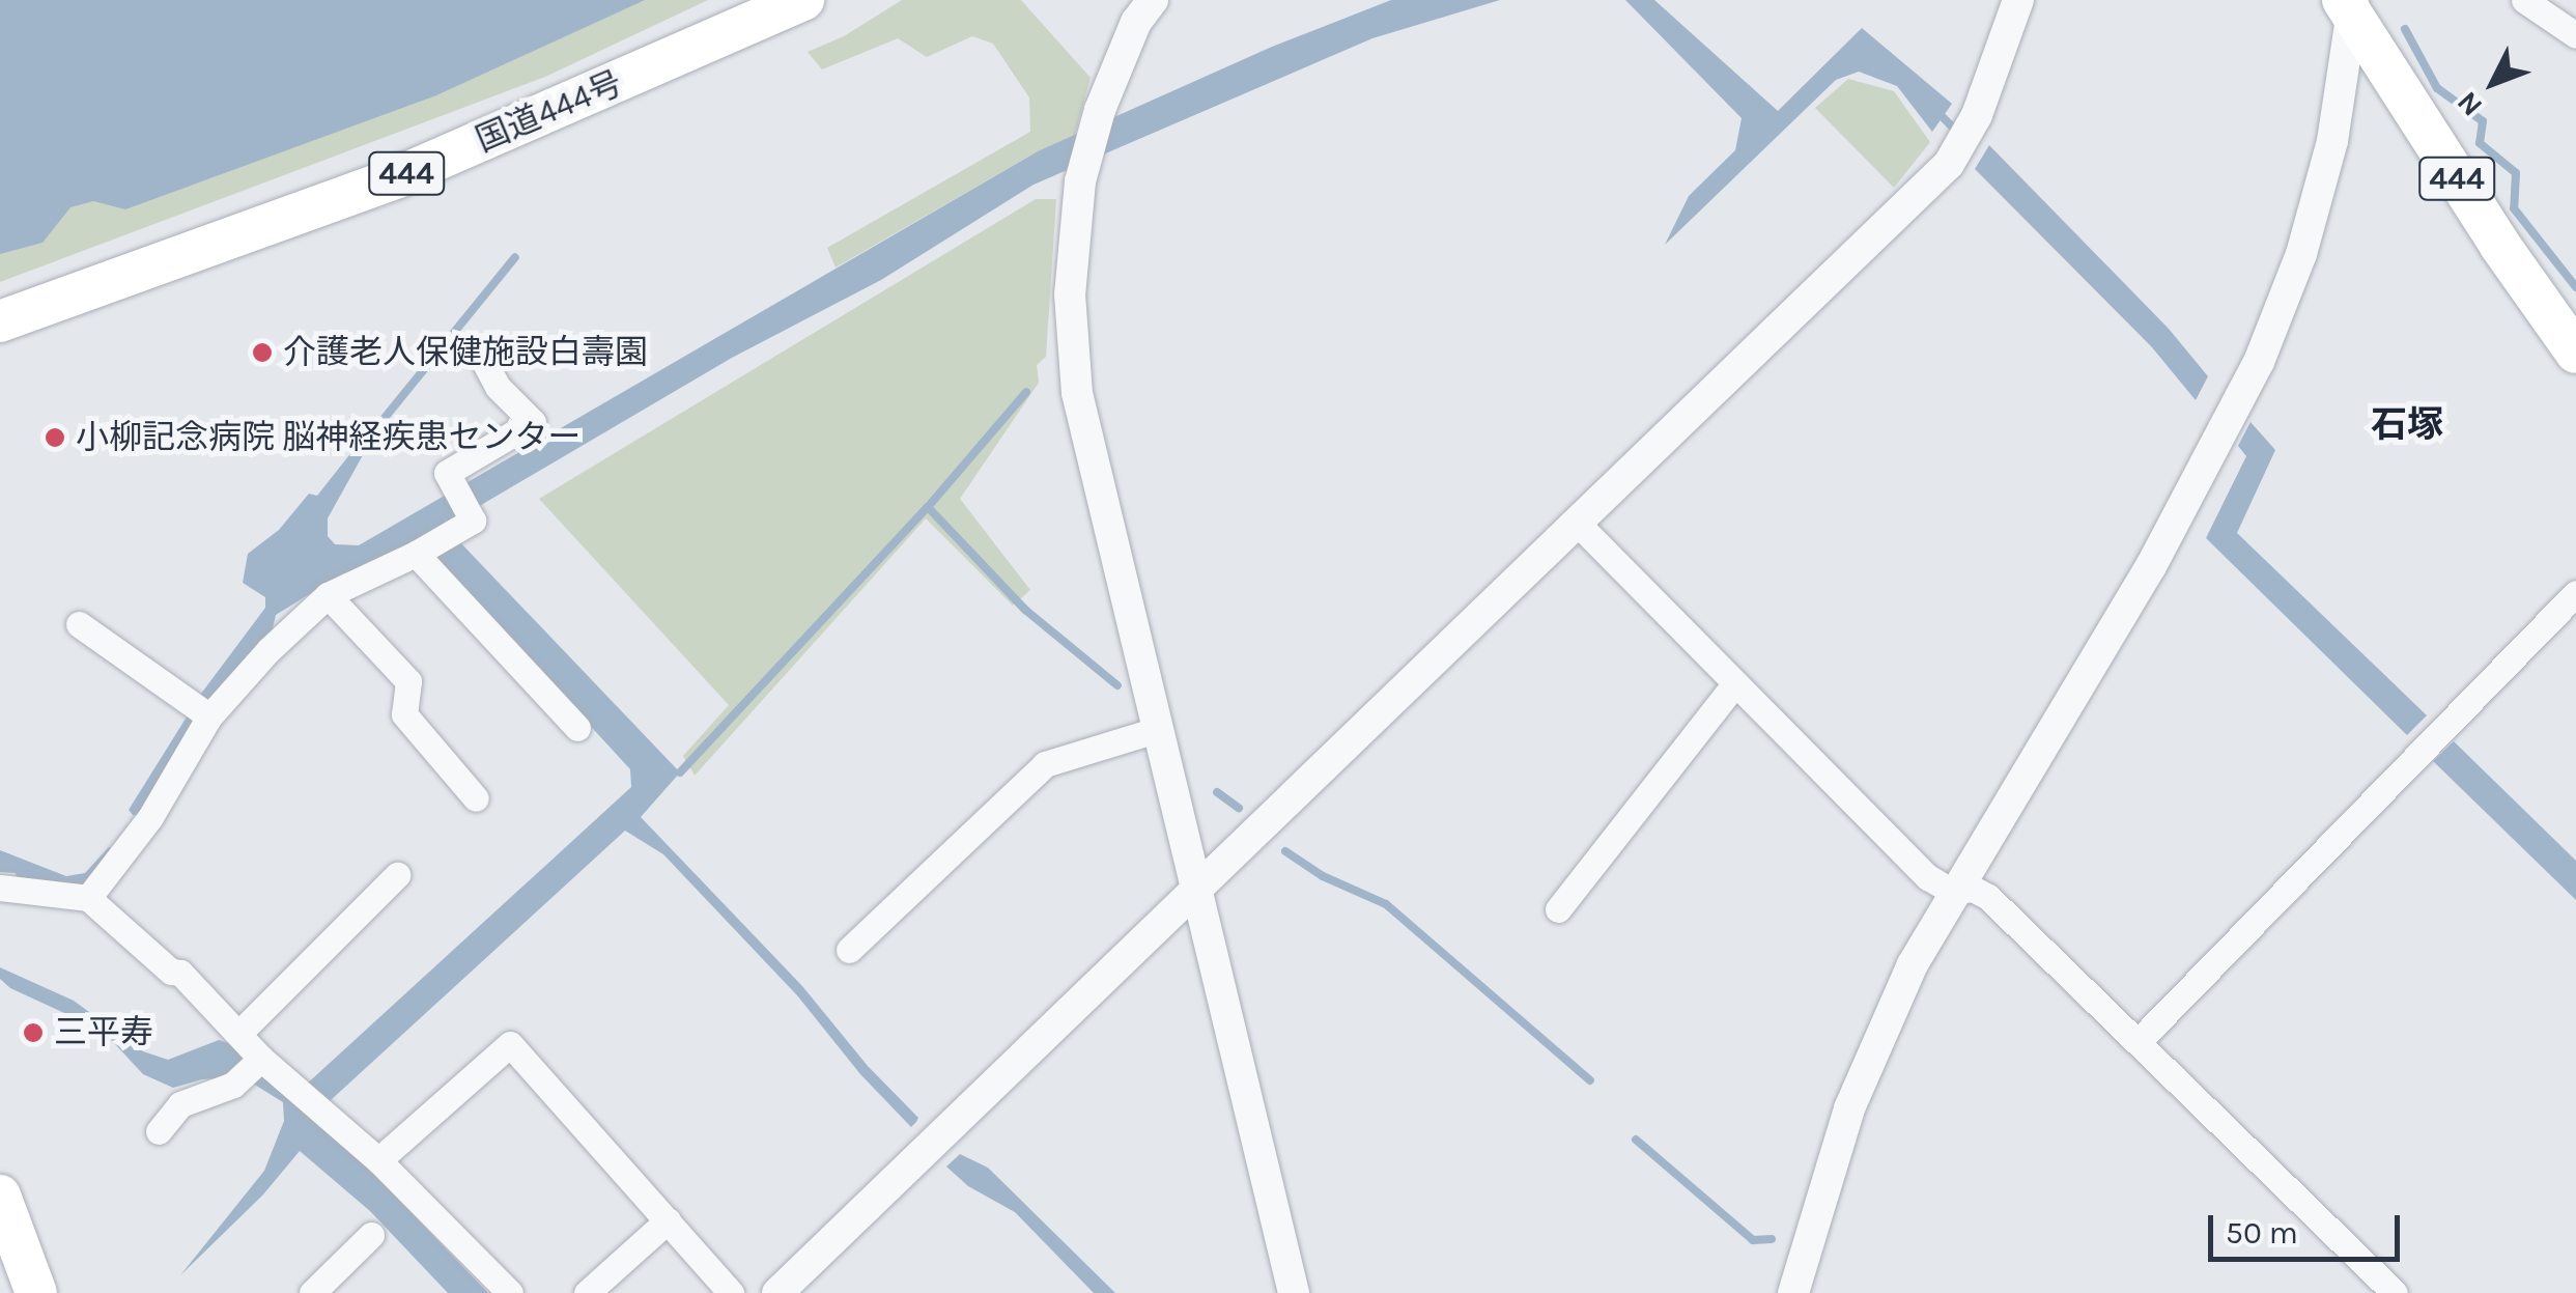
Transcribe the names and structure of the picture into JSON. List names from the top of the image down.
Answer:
{
  "streets": {
    "highway": ["国道444号", "444"]
  },
  "districts": ["石塚"],
  "places": ["介護老人保健施設白壽園", "小柳記念病院 脳神経疾患センター", "三平寿"],
  "scale_bar": "50 m",
  "north": "bottom left"
}
